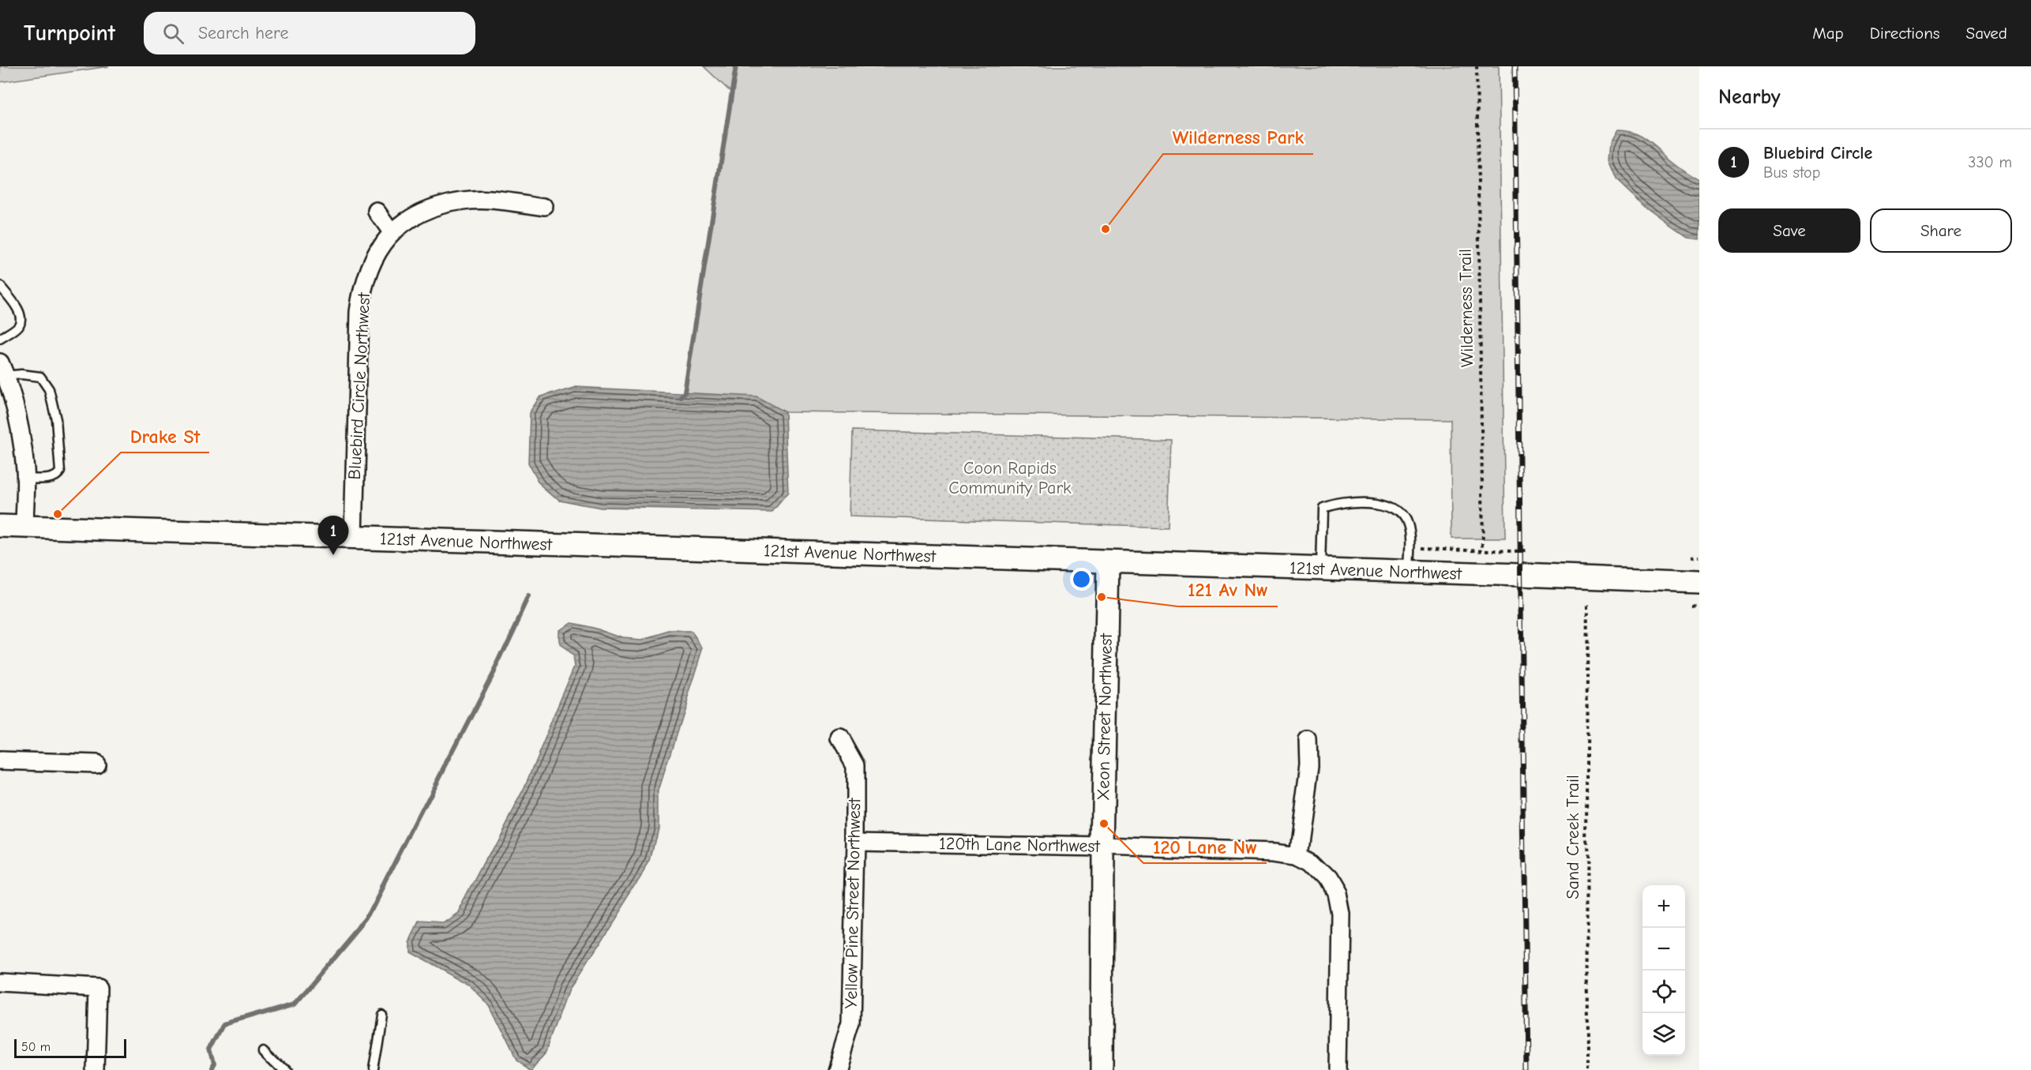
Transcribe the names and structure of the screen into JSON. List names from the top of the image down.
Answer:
{
  "streets": {
    "street": [
      "Bluebird Circle Northwest",
      "121st Avenue Northwest",
      "Xeon Street Northwest",
      "120th Lane Northwest",
      "Yellow Pine Street Northwest"
    ],
    "path": ["Wilderness Trail", "Sand Creek Trail"]
  },
  "crossings": [
    ["Bluebird Circle Northwest", "121st Avenue Northwest"],
    ["121st Avenue Northwest", "Xeon Street Northwest"],
    ["Xeon Street Northwest", "120th Lane Northwest"],
    ["120th Lane Northwest", "Yellow Pine Street Northwest"]
  ],
  "parks": ["Coon Rapids Community Park"],
  "places": [
    "Wilderness Park",
    "Drake St",
    "121 Av Nw",
    "120 Lane Nw"
  ],
  "scale_bar": "50 m",
  "page": {
    "header": "Turnpoint",
    "search": "Search here",
    "nav": ["Map", "Directions", "Saved"],
    "heading": "Nearby",
    "list": [
      {
        "mark": "1",
        "name": "Bluebird Circle",
        "note": "Bus stop",
        "value": "330 m"
      }
    ],
    "buttons": ["Save", "Share"],
    "pins": "1",
    "map_buttons": ["+", "−"],
    "scale": "50 m"
  }
}
